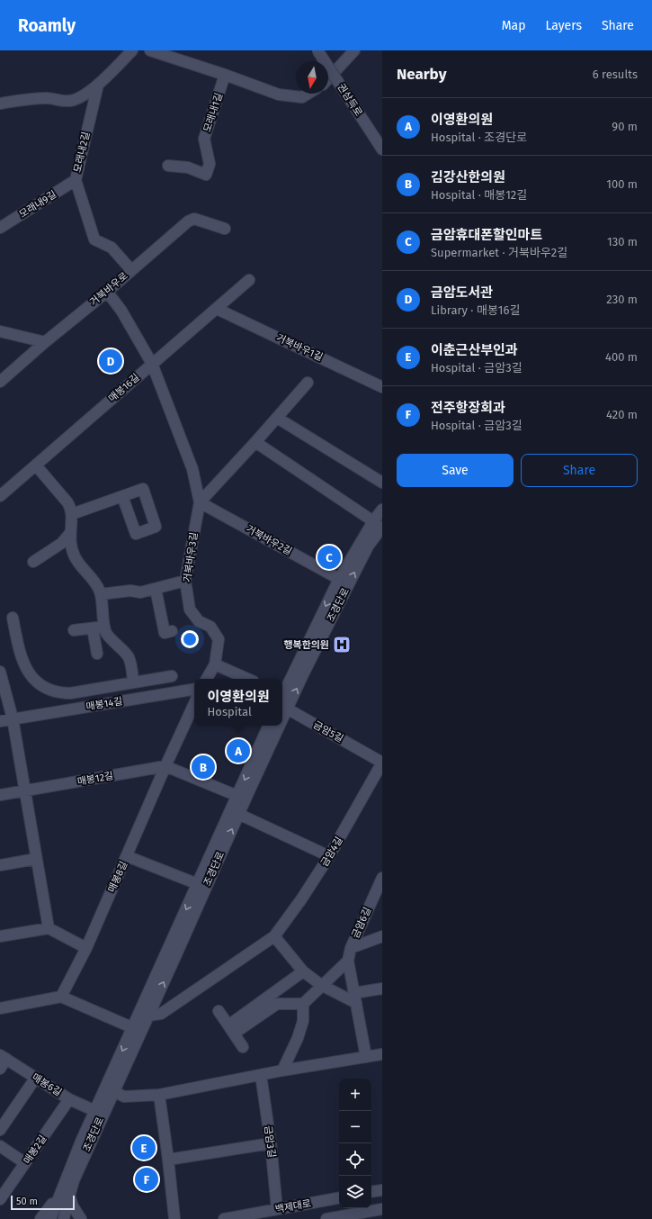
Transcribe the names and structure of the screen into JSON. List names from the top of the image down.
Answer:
{
  "streets": {
    "street": [
      "권삼득로",
      "모래내1길",
      "모래내2길",
      "모래내9길",
      "거북바우로",
      "거북바우1길",
      "매봉16길",
      "거북바우2길",
      "거북바우3길",
      "조경단로",
      "매봉14길",
      "금암5길",
      "매봉12길",
      "금암4길",
      "매봉8길",
      "금암6길",
      "매봉6길",
      "금암3길",
      "매봉2길",
      "백제대로"
    ]
  },
  "crossings": [
    ["모래내2길", "모래내9길"],
    ["모래내2길", "거북바우로"],
    ["거북바우로", "거북바우3길"],
    ["거북바우1길", "매봉16길"],
    ["매봉16길", "거북바우3길"],
    ["거북바우2길", "거북바우3길"],
    ["거북바우2길", "조경단로"],
    ["조경단로", "금암5길"],
    ["조경단로", "금암4길"],
    ["조경단로", "매봉8길"],
    ["조경단로", "매봉6길"],
    ["금암5길", "금암4길"],
    ["매봉12길", "매봉8길"],
    ["매봉6길", "매봉2길"],
    ["금암3길", "백제대로"]
  ],
  "places": {
    "hospital": ["행복한의원"]
  },
  "scale_bar": "50 m",
  "north": "bottom",
  "page": {
    "header": "Roamly",
    "nav": ["Map", "Layers", "Share"],
    "heading": ["Nearby", "6 results"],
    "list": [
      {
        "mark": "A",
        "name": "이영환의원",
        "note": "Hospital · 조경단로",
        "value": "90 m"
      },
      {
        "mark": "B",
        "name": "김강산한의원",
        "note": "Hospital · 매봉12길",
        "value": "100 m"
      },
      {
        "mark": "C",
        "name": "금암휴대폰할인마트",
        "note": "Supermarket · 거북바우2길",
        "value": "130 m"
      },
      {
        "mark": "D",
        "name": "금암도서관",
        "note": "Library · 매봉16길",
        "value": "230 m"
      },
      {
        "mark": "E",
        "name": "이춘근산부인과",
        "note": "Hospital · 금암3길",
        "value": "400 m"
      },
      {
        "mark": "F",
        "name": "전주항장회과",
        "note": "Hospital · 금암3길",
        "value": "420 m"
      }
    ],
    "pins": [
      "D",
      "C",
      "A",
      "B",
      "E",
      "F"
    ],
    "buttons": ["Save", "Share"],
    "popup": ["이영환의원", "Hospital"],
    "map_buttons": ["+", "−"],
    "scale": "50 m"
  }
}
